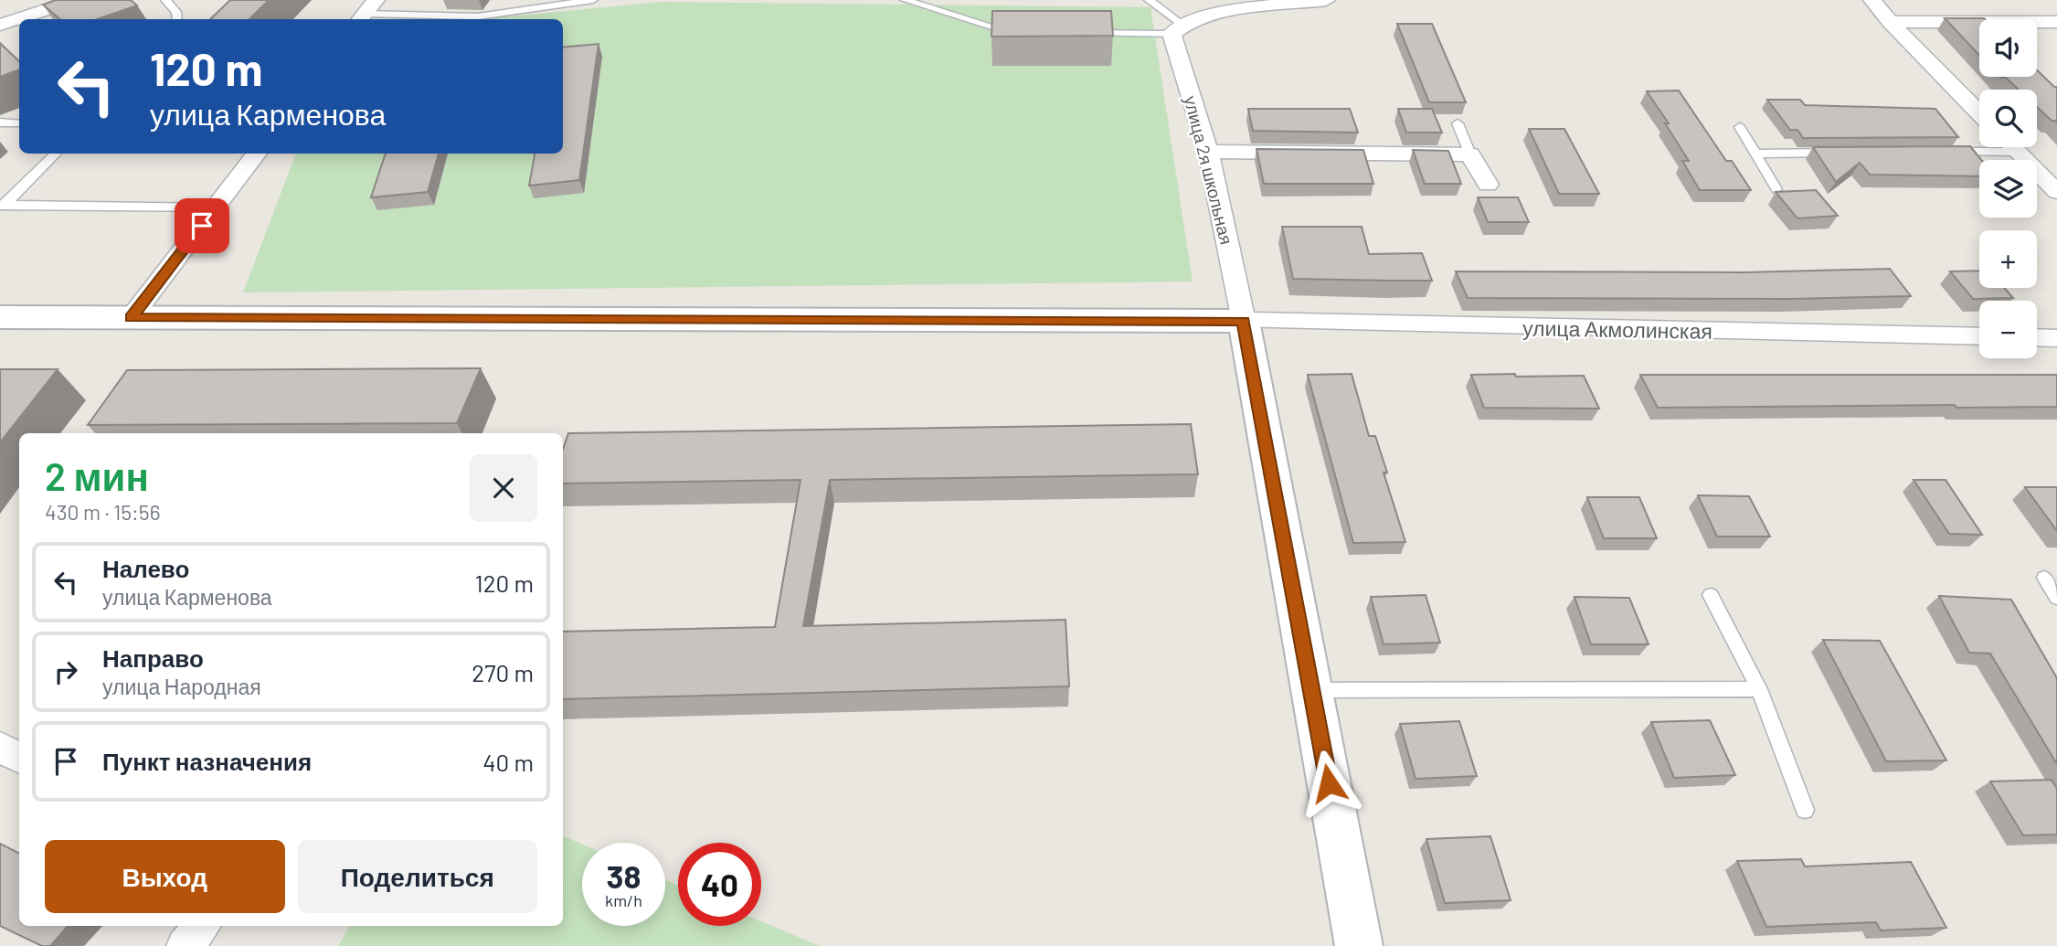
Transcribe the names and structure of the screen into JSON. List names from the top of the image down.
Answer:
{
  "streets": {
    "street": ["улица 2я школьная", "улица Акмолинская"]
  },
  "crossings": [
    ["улица 2я школьная", "улица Акмолинская"]
  ],
  "page": {
    "map_buttons": ["+", "−"],
    "turn": ["120 m", "улица Карменова"],
    "heading": ["2 мин", "430 m · 15:56"],
    "list": [
      {
        "name": "Налево",
        "note": "улица Карменова",
        "value": "120 m"
      },
      {
        "name": "Направо",
        "note": "улица Народная",
        "value": "270 m"
      },
      {
        "name": "Пункт назначения",
        "value": "40 m"
      }
    ],
    "buttons": ["Выход", "Поделиться"],
    "speed": "38 km/h",
    "limit": "40"
  }
}
